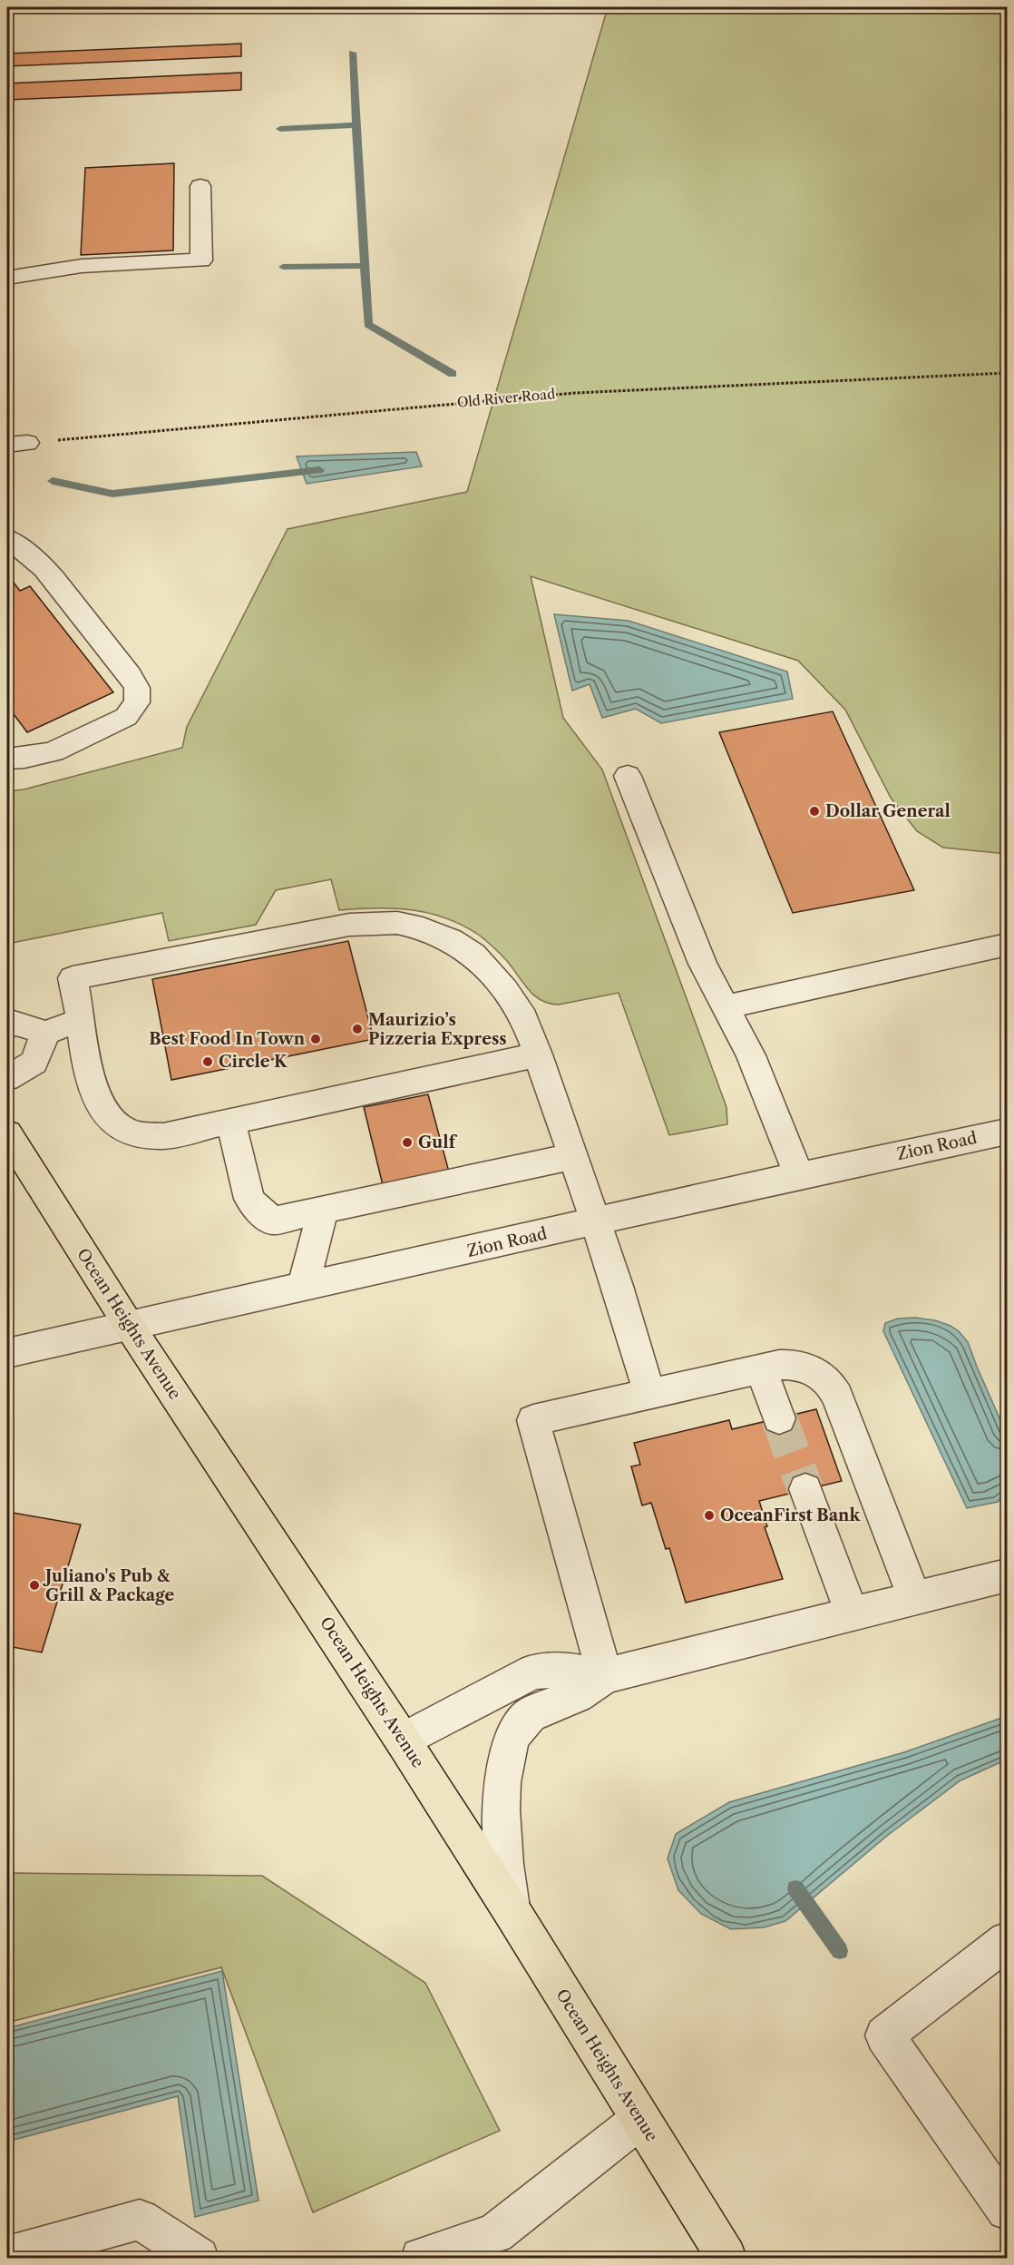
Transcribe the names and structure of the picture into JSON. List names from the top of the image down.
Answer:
{
  "streets": {
    "main road": ["Ocean Heights Avenue"],
    "street": ["Zion Road"],
    "path": ["Old River Road"]
  },
  "crossings": [
    ["Zion Road", "Ocean Heights Avenue"]
  ],
  "places": [
    "Dollar General",
    "Maurizio’s Pizzeria Express",
    "Best Food In Town",
    "Circle K",
    "Gulf",
    "OceanFirst Bank",
    "Juliano's Pub & Grill & Package"
  ]
}
